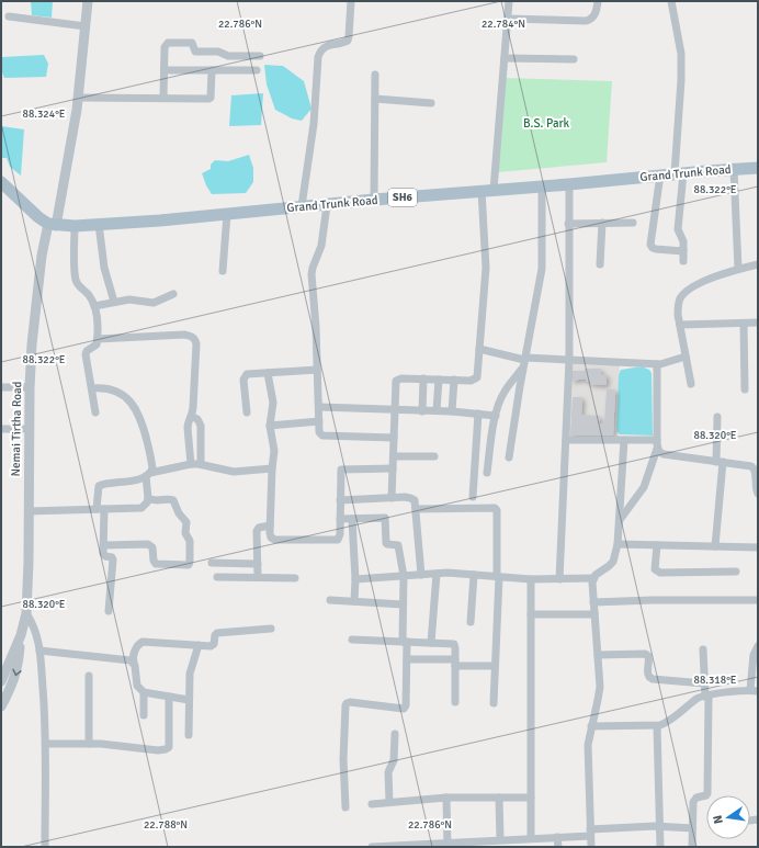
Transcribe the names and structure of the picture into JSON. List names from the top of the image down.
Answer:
{
  "streets": {
    "main road": ["Grand Trunk Road", "SH6"],
    "street": ["Nemai Tirtha Road"]
  },
  "crossings": [
    ["Grand Trunk Road", "Nemai Tirtha Road"]
  ],
  "parks": ["B.S. Park"],
  "north": "left",
  "coordinates": [
    "22.786°N",
    "22.784°N",
    "88.324°E",
    "88.322°E",
    "88.320°E",
    "88.318°E",
    "22.788°N"
  ]
}
